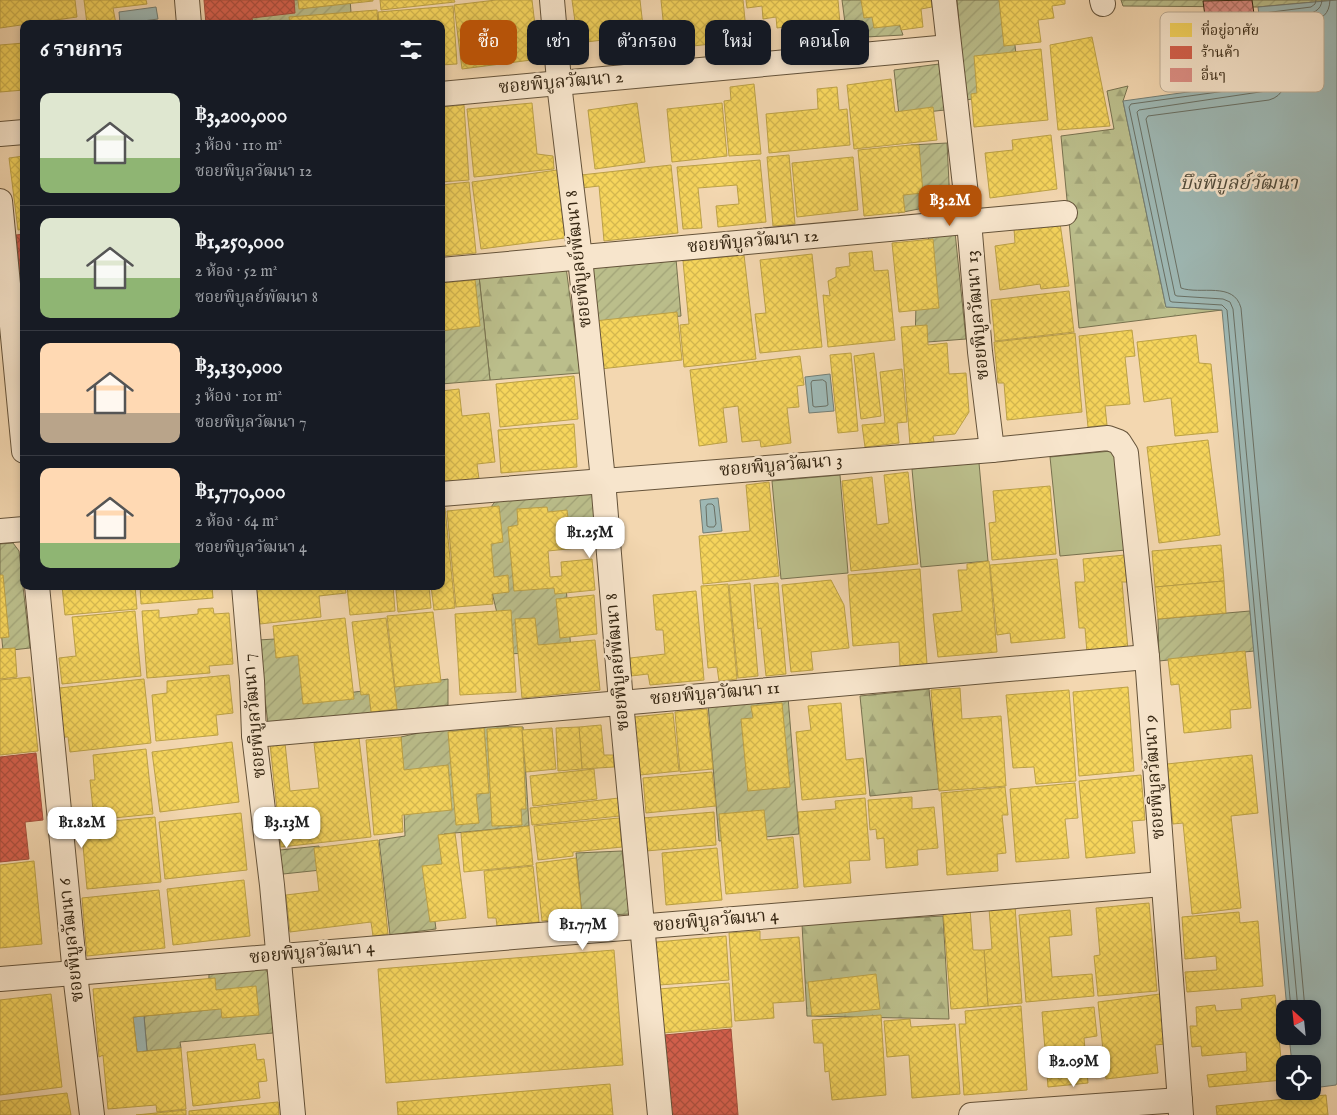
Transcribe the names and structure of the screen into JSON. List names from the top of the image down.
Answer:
{
  "streets": {
    "street": [
      "ซอยพิบูลวัฒนา 2",
      "ซอยพิบูลวัฒนา 12",
      "ซอยพิบูลย์พัฒนา 8",
      "ซอยพิบูลวัฒนา 13",
      "ซอยพิบูลวัฒนา 3",
      "ซอยพิบูลวัฒนา 11",
      "ซอยพิบูลวัฒนา 7",
      "ซอยพิบูลวัฒนา 9",
      "ซอยพิบูลวัฒนา 4",
      "ซอยพิบูลวัฒนา 6"
    ]
  },
  "crossings": [
    ["ซอยพิบูลวัฒนา 2", "ซอยพิบูลย์พัฒนา 8"],
    ["ซอยพิบูลวัฒนา 2", "ซอยพิบูลวัฒนา 13"],
    ["ซอยพิบูลวัฒนา 12", "ซอยพิบูลย์พัฒนา 8"],
    ["ซอยพิบูลวัฒนา 12", "ซอยพิบูลวัฒนา 13"],
    ["ซอยพิบูลย์พัฒนา 8", "ซอยพิบูลวัฒนา 3"],
    ["ซอยพิบูลย์พัฒนา 8", "ซอยพิบูลวัฒนา 11"],
    ["ซอยพิบูลย์พัฒนา 8", "ซอยพิบูลวัฒนา 4"],
    ["ซอยพิบูลวัฒนา 13", "ซอยพิบูลวัฒนา 3"],
    ["ซอยพิบูลวัฒนา 3", "ซอยพิบูลวัฒนา 9"],
    ["ซอยพิบูลวัฒนา 11", "ซอยพิบูลวัฒนา 7"],
    ["ซอยพิบูลวัฒนา 11", "ซอยพิบูลวัฒนา 9"],
    ["ซอยพิบูลวัฒนา 7", "ซอยพิบูลวัฒนา 4"],
    ["ซอยพิบูลวัฒนา 9", "ซอยพิบูลวัฒนา 4"],
    ["ซอยพิบูลวัฒนา 4", "ซอยพิบูลวัฒนา 6"]
  ],
  "water": ["บึงพิบูลย์วัฒนา"],
  "legend": ["ที่อยู่อาศัย", "ร้านค้า", "อื่นๆ"],
  "north": "top left",
  "page": {
    "chip": [
      "ซื้อ",
      "เช่า",
      "ตัวกรอง",
      "ใหม่",
      "คอนโด"
    ],
    "heading": "6 รายการ",
    "list": [
      {
        "name": "฿3,200,000",
        "note": "3 ห้อง · 110 m² · ซอยพิบูลวัฒนา 12"
      },
      {
        "name": "฿1,250,000",
        "note": "2 ห้อง · 52 m² · ซอยพิบูลย์พัฒนา 8"
      },
      {
        "name": "฿3,130,000",
        "note": "3 ห้อง · 101 m² · ซอยพิบูลวัฒนา 7"
      },
      {
        "name": "฿1,770,000",
        "note": "2 ห้อง · 64 m² · ซอยพิบูลวัฒนา 4"
      }
    ],
    "price": [
      "฿3.2M",
      "฿1.25M",
      "฿1.82M",
      "฿3.13M",
      "฿1.77M",
      "฿2.09M"
    ]
  }
}
